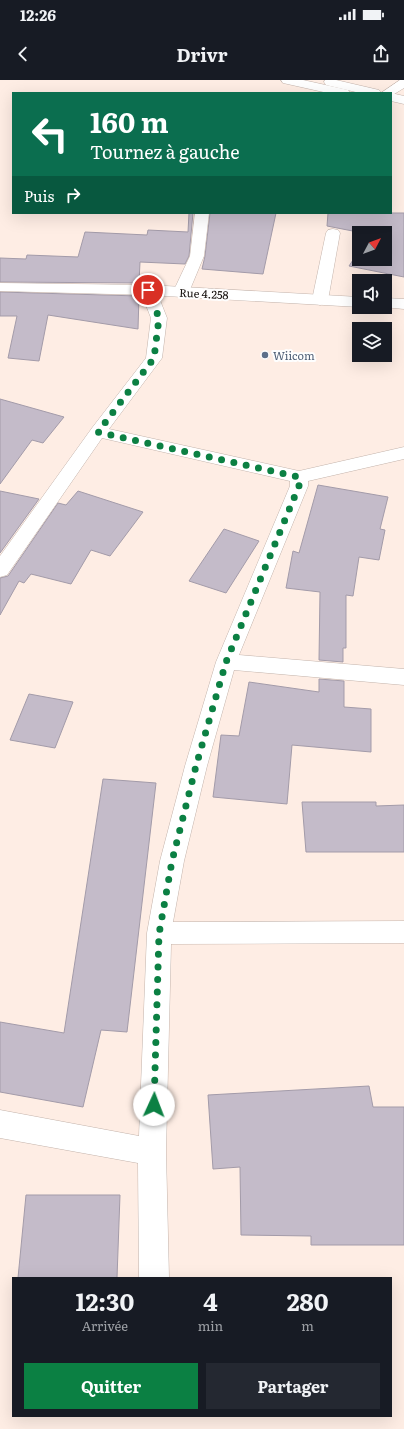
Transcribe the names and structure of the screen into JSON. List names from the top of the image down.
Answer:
{
  "streets": {
    "main road": ["Rue 4.258"]
  },
  "places": ["Wiicom"],
  "north": "top right",
  "page": {
    "status": "12:26",
    "header": "Drivr",
    "turn": ["160 m", "Tournez à gauche"],
    "then": "Puis",
    "eta": [
      "12:30",
      "Arrivée",
      "4",
      "min",
      "280",
      "m"
    ],
    "buttons": ["Quitter", "Partager"]
  }
}
